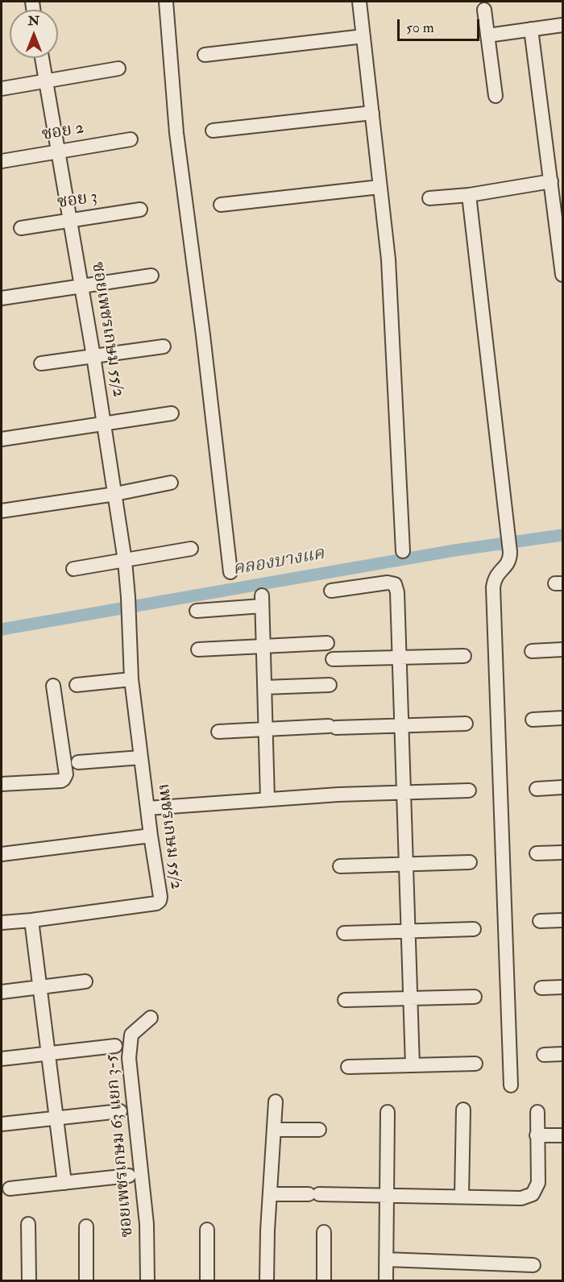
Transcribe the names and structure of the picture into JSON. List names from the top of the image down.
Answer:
{
  "streets": {
    "street": [
      "ซอย 2",
      "ซอย 3",
      "ซอยเพชรเกษม 55/2",
      "เพชรเกษม 55/2",
      "ซอยเพชรเกษม 63 แยก 3-5"
    ]
  },
  "crossings": [
    ["ซอย 2", "ซอยเพชรเกษม 55/2"],
    ["ซอย 3", "ซอยเพชรเกษม 55/2"],
    ["ซอยเพชรเกษม 55/2", "เพชรเกษม 55/2"]
  ],
  "water": ["คลองบางแค"],
  "scale_bar": "50 m",
  "north": "top"
}
